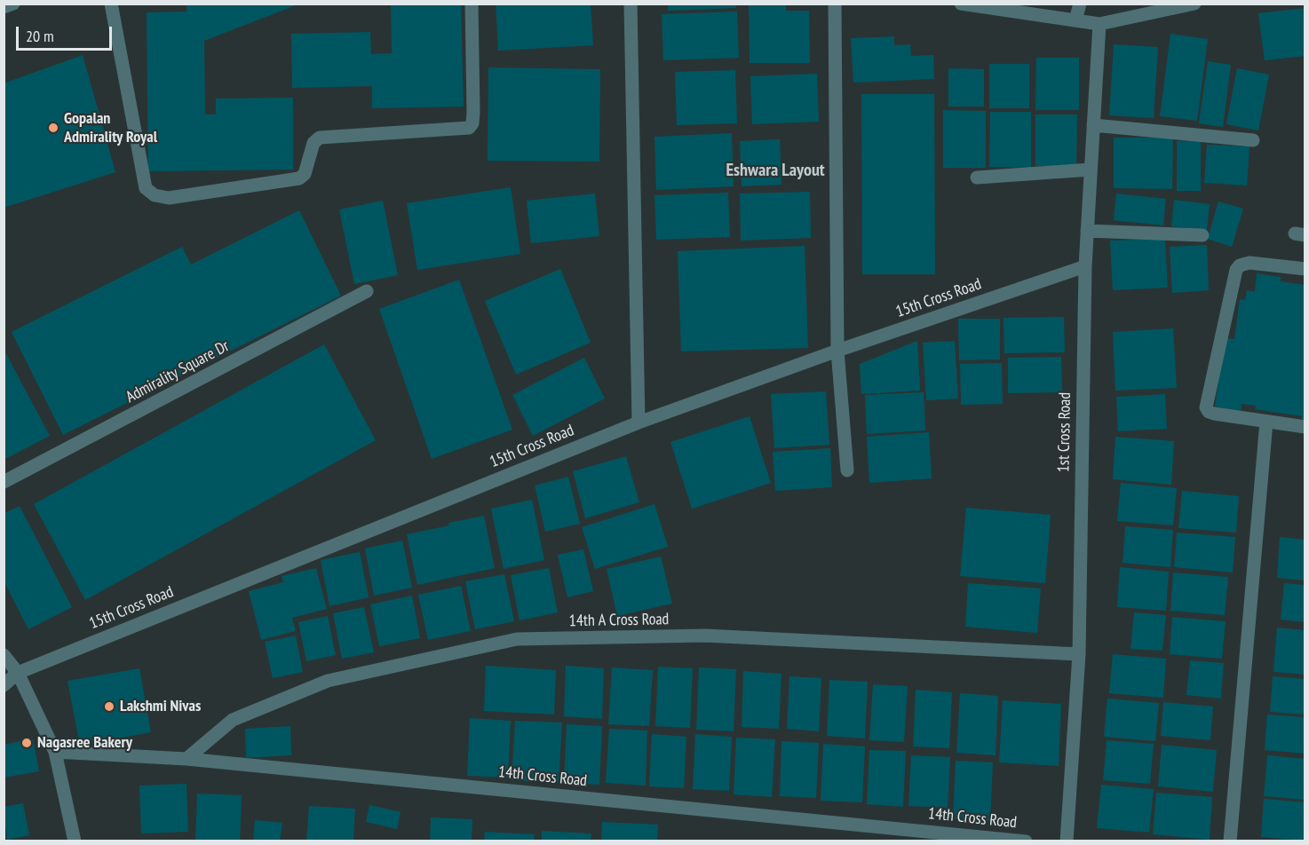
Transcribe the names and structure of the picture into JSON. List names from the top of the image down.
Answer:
{
  "streets": {
    "street": [
      "15th Cross Road",
      "Admirality Square Dr",
      "1st Cross Road",
      "14th A Cross Road",
      "14th Cross Road"
    ]
  },
  "crossings": [
    ["15th Cross Road", "1st Cross Road"],
    ["1st Cross Road", "14th A Cross Road"],
    ["14th A Cross Road", "14th Cross Road"]
  ],
  "districts": ["Eshwara Layout"],
  "places": ["Gopalan Admirality Royal", "Lakshmi Nivas", "Nagasree Bakery"],
  "scale_bar": "20 m"
}
